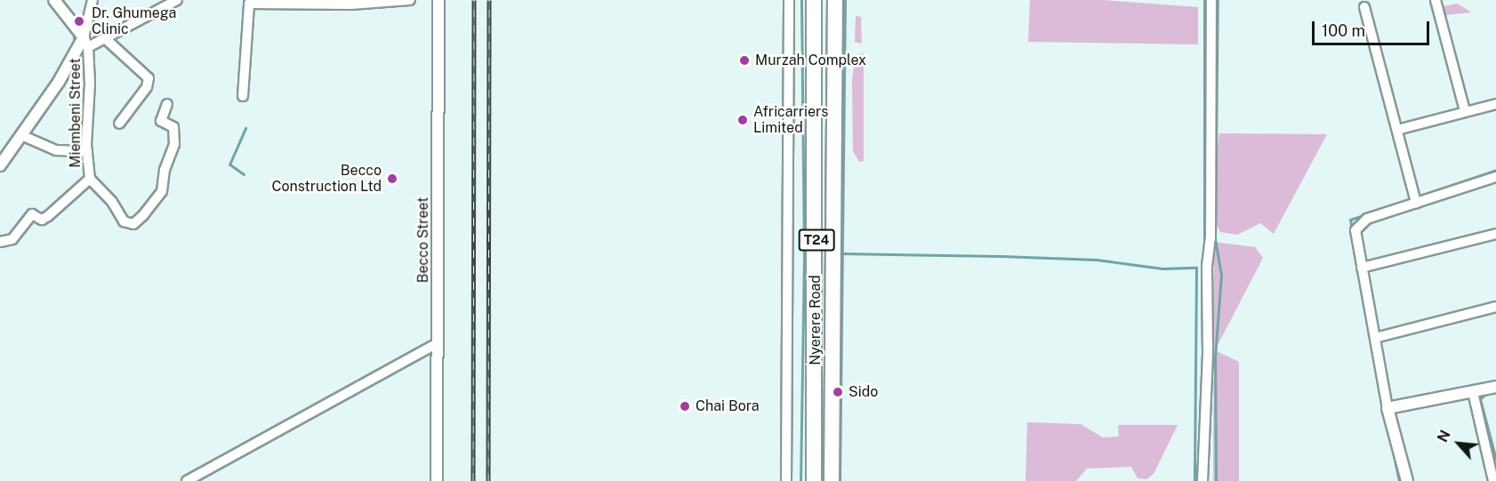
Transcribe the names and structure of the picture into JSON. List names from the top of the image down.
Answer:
{
  "streets": {
    "highway": ["T24", "Nyerere Road"],
    "street": ["Miembeni Street", "Becco Street"]
  },
  "places": [
    "Dr. Ghumega Clinic",
    "Murzah Complex",
    "Africarriers Limited",
    "Becco Construction Ltd",
    "Sido",
    "Chai Bora"
  ],
  "scale_bar": "100 m",
  "north": "top left"
}
